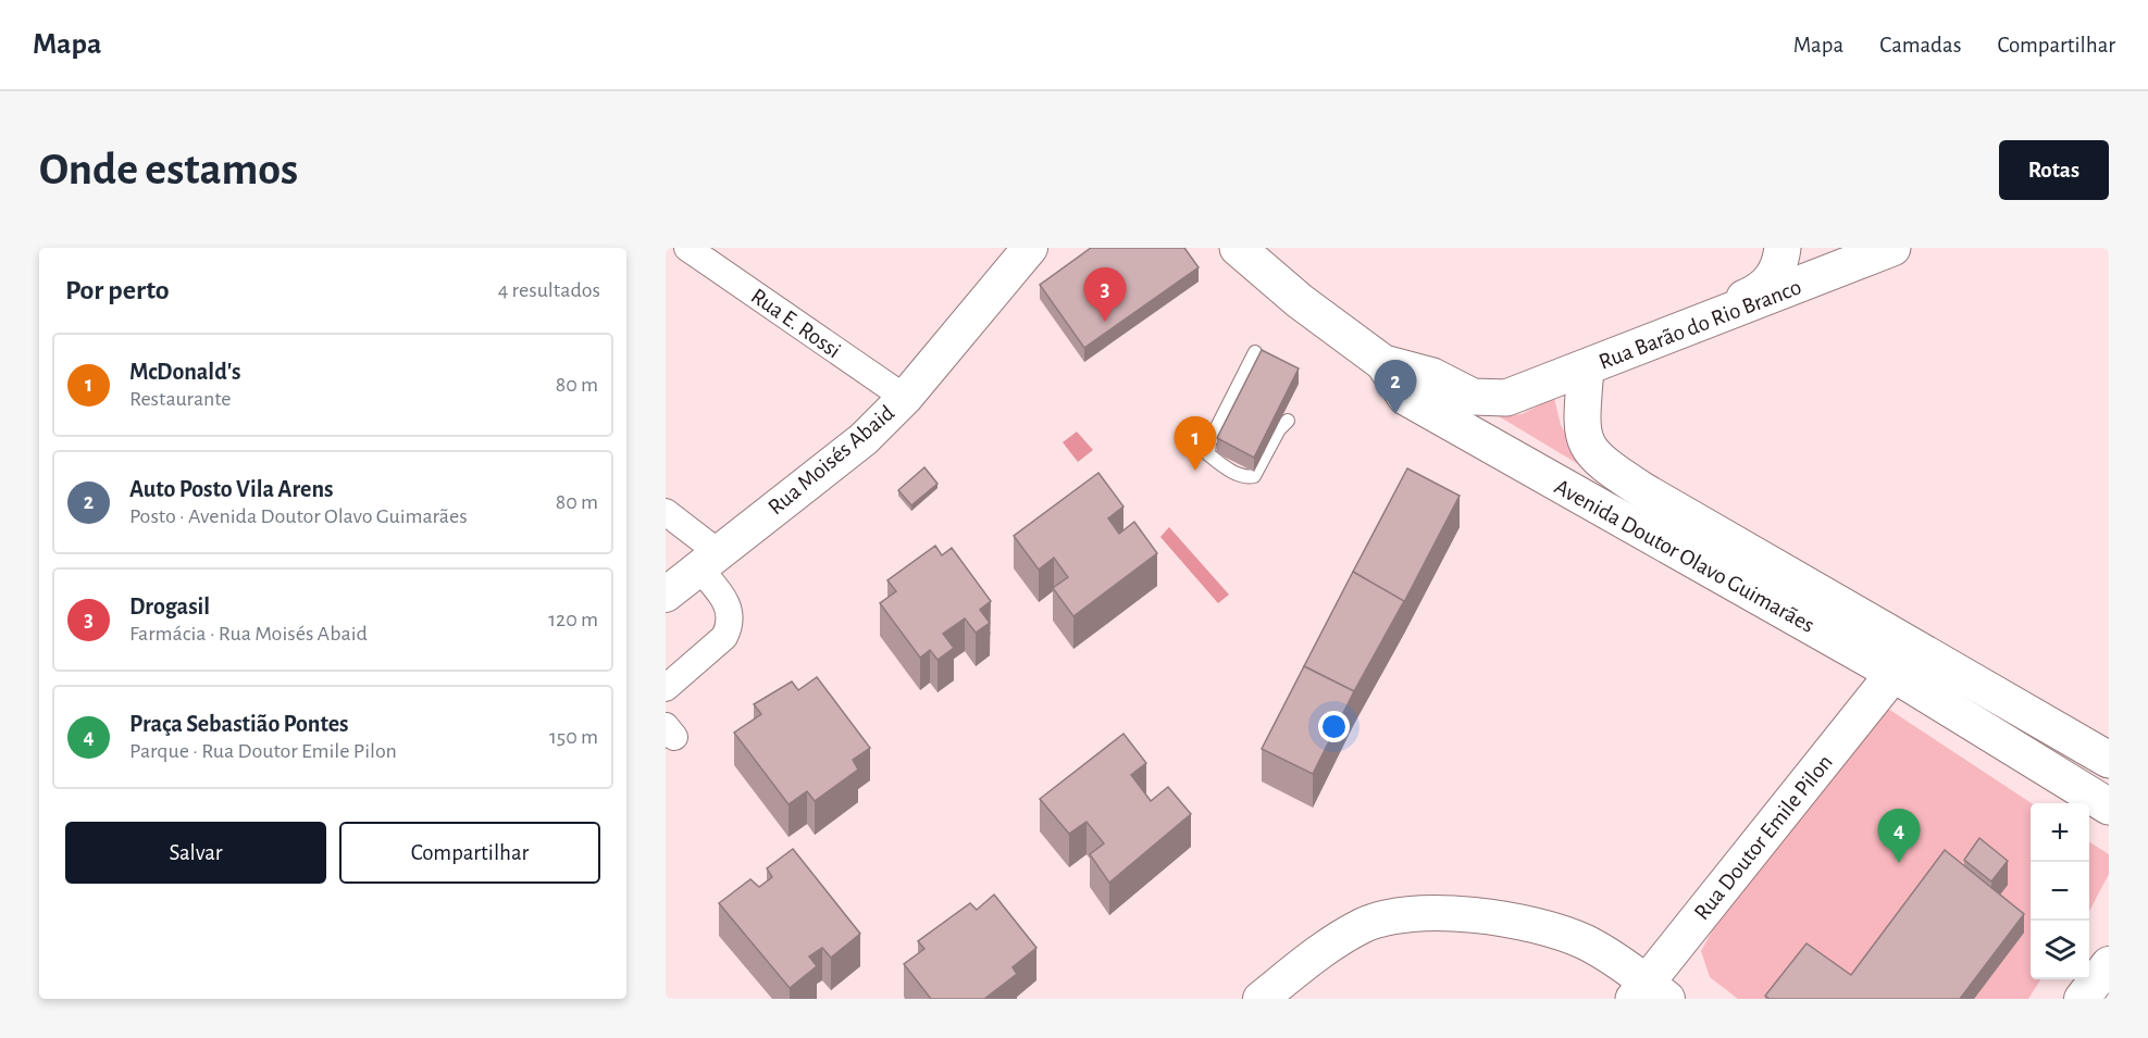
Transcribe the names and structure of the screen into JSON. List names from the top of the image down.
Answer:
{
  "streets": {
    "main road": ["Rua Barão do Rio Branco", "Avenida Doutor Olavo Guimarães", "Rua Doutor Emile Pilon"],
    "street": ["Rua E. Rossi", "Rua Moisés Abaid"]
  },
  "crossings": [
    ["Rua E. Rossi", "Rua Moisés Abaid"],
    ["Rua Barão do Rio Branco", "Avenida Doutor Olavo Guimarães"],
    ["Avenida Doutor Olavo Guimarães", "Rua Doutor Emile Pilon"]
  ],
  "page": {
    "header": "Mapa",
    "nav": ["Mapa", "Camadas", "Compartilhar"],
    "buttons": [
      "Rotas",
      ["Salvar", "Compartilhar"]
    ],
    "title": "Onde estamos",
    "heading": ["Por perto", "4 resultados"],
    "pins": [
      "3",
      "2",
      "1",
      "4"
    ],
    "list": [
      {
        "mark": "1",
        "name": "McDonald's",
        "note": "Restaurante",
        "value": "80 m"
      },
      {
        "mark": "2",
        "name": "Auto Posto Vila Arens",
        "note": "Posto · Avenida Doutor Olavo Guimarães",
        "value": "80 m"
      },
      {
        "mark": "3",
        "name": "Drogasil",
        "note": "Farmácia · Rua Moisés Abaid",
        "value": "120 m"
      },
      {
        "mark": "4",
        "name": "Praça Sebastião Pontes",
        "note": "Parque · Rua Doutor Emile Pilon",
        "value": "150 m"
      }
    ],
    "map_buttons": ["+", "−"]
  }
}
